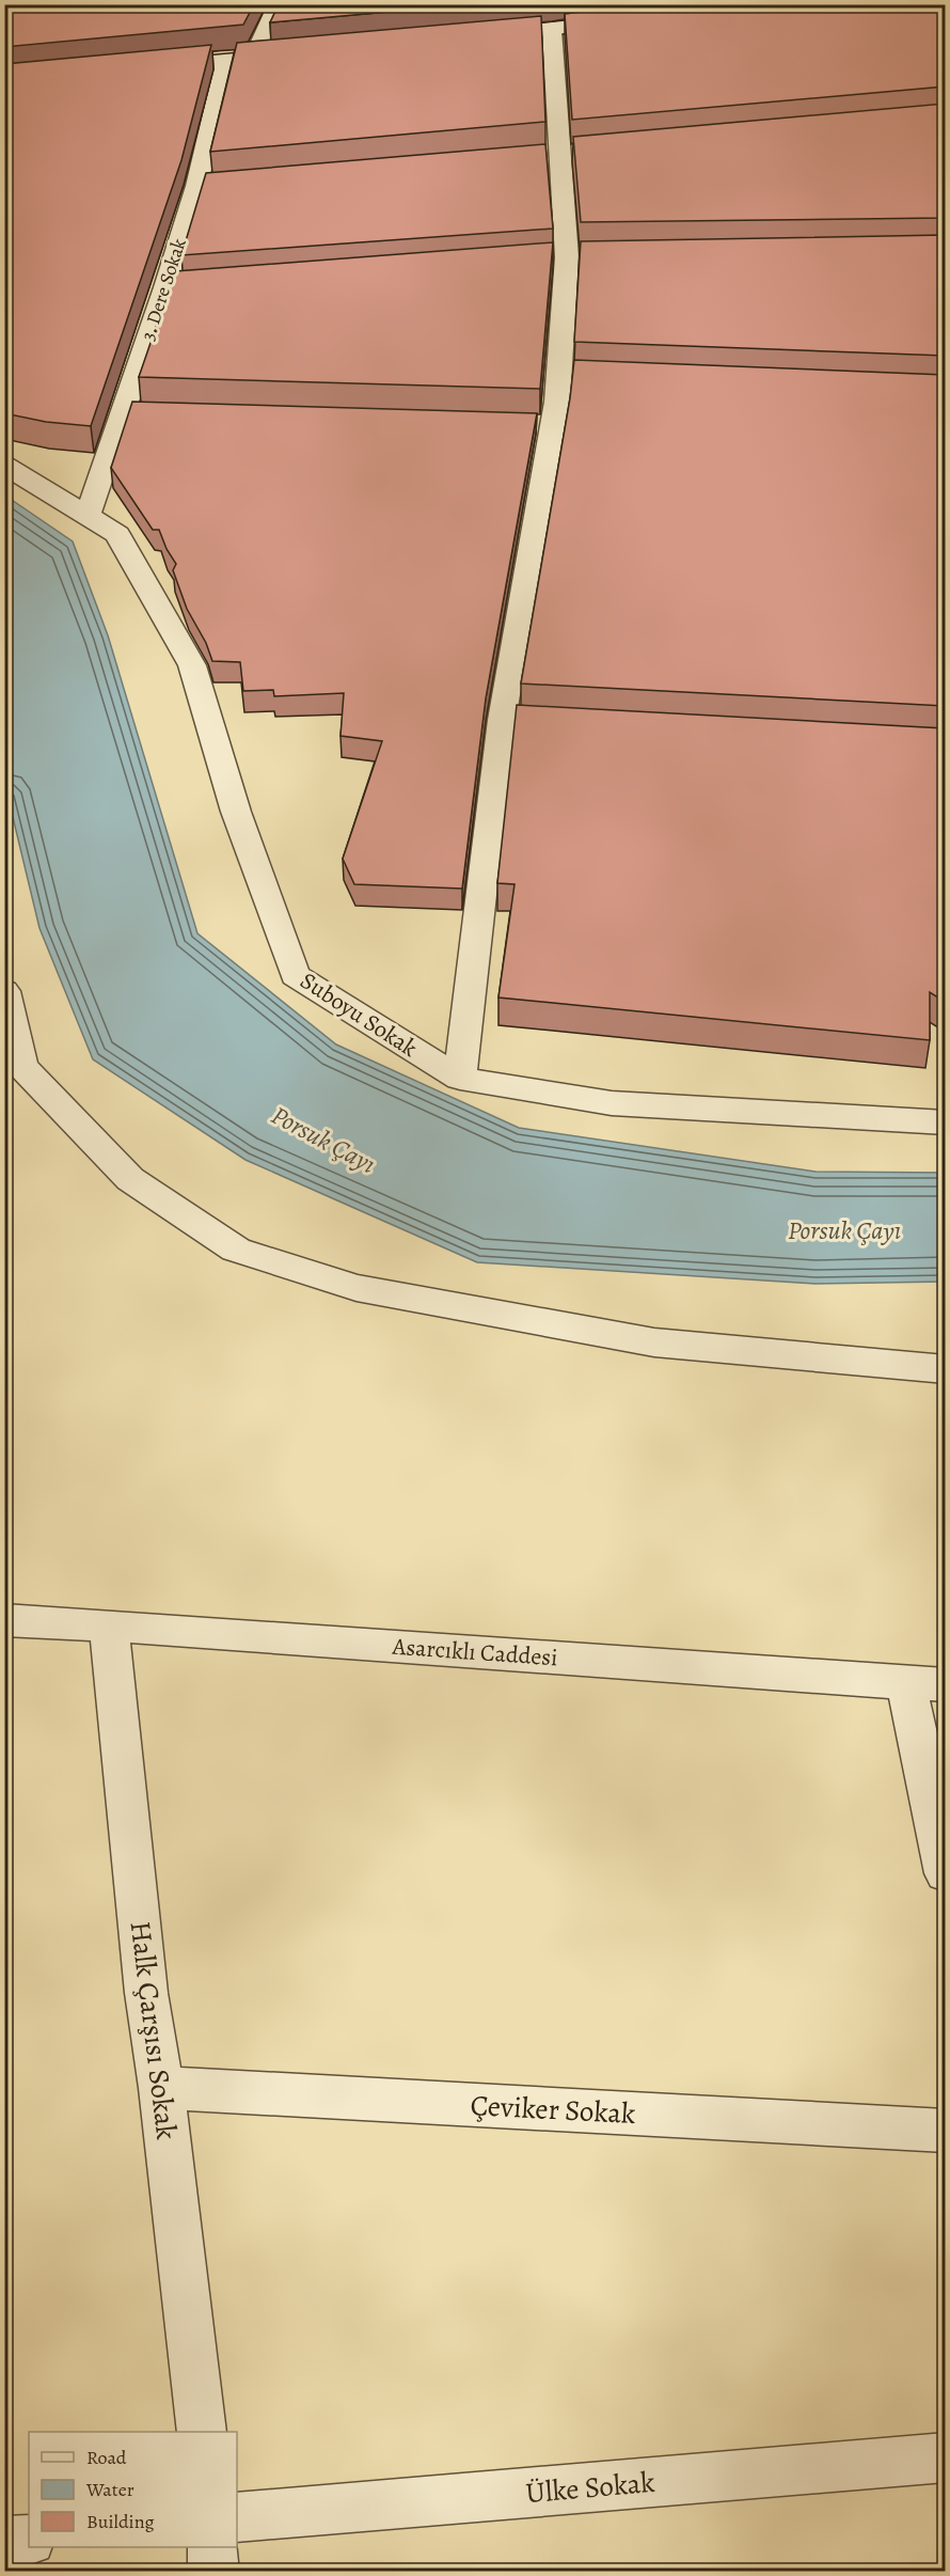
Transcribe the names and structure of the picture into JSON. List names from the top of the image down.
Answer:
{
  "streets": {
    "street": [
      "3. Dere Sokak",
      "Suboyu Sokak",
      "Asarcıklı Caddesi",
      "Halk Çarşısı Sokak",
      "Çeviker Sokak",
      "Ülke Sokak"
    ]
  },
  "crossings": [
    ["3. Dere Sokak", "Suboyu Sokak"],
    ["Asarcıklı Caddesi", "Halk Çarşısı Sokak"],
    ["Halk Çarşısı Sokak", "Çeviker Sokak"]
  ],
  "water": ["Porsuk Çayı"],
  "legend": ["Road", "Water", "Building"]
}
